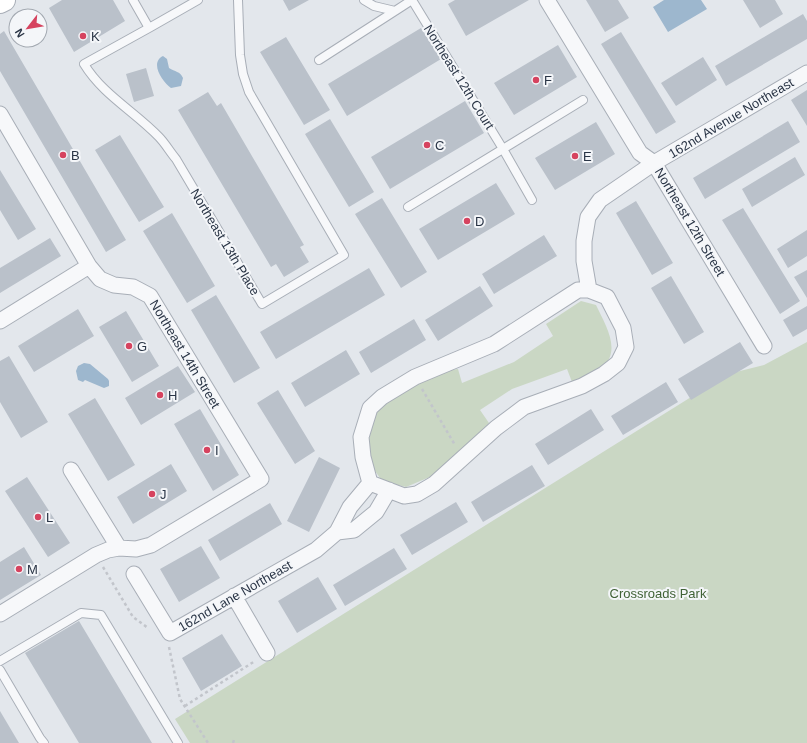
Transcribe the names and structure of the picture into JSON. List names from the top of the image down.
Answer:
{
  "streets": {
    "street": [
      "162nd Avenue Northeast",
      "Northeast 12th Street",
      "Northeast 14th Street",
      "162nd Lane Northeast"
    ],
    "lane": ["Northeast 12th Court", "Northeast 13th Place"]
  },
  "crossings": [
    ["162nd Avenue Northeast", "Northeast 12th Street"]
  ],
  "parks": ["Crossroads Park"],
  "places": [
    "K",
    "F",
    "C",
    "B",
    "E",
    "D",
    "G",
    "H",
    "I",
    "J",
    "L",
    "M"
  ],
  "north": "bottom left"
}
